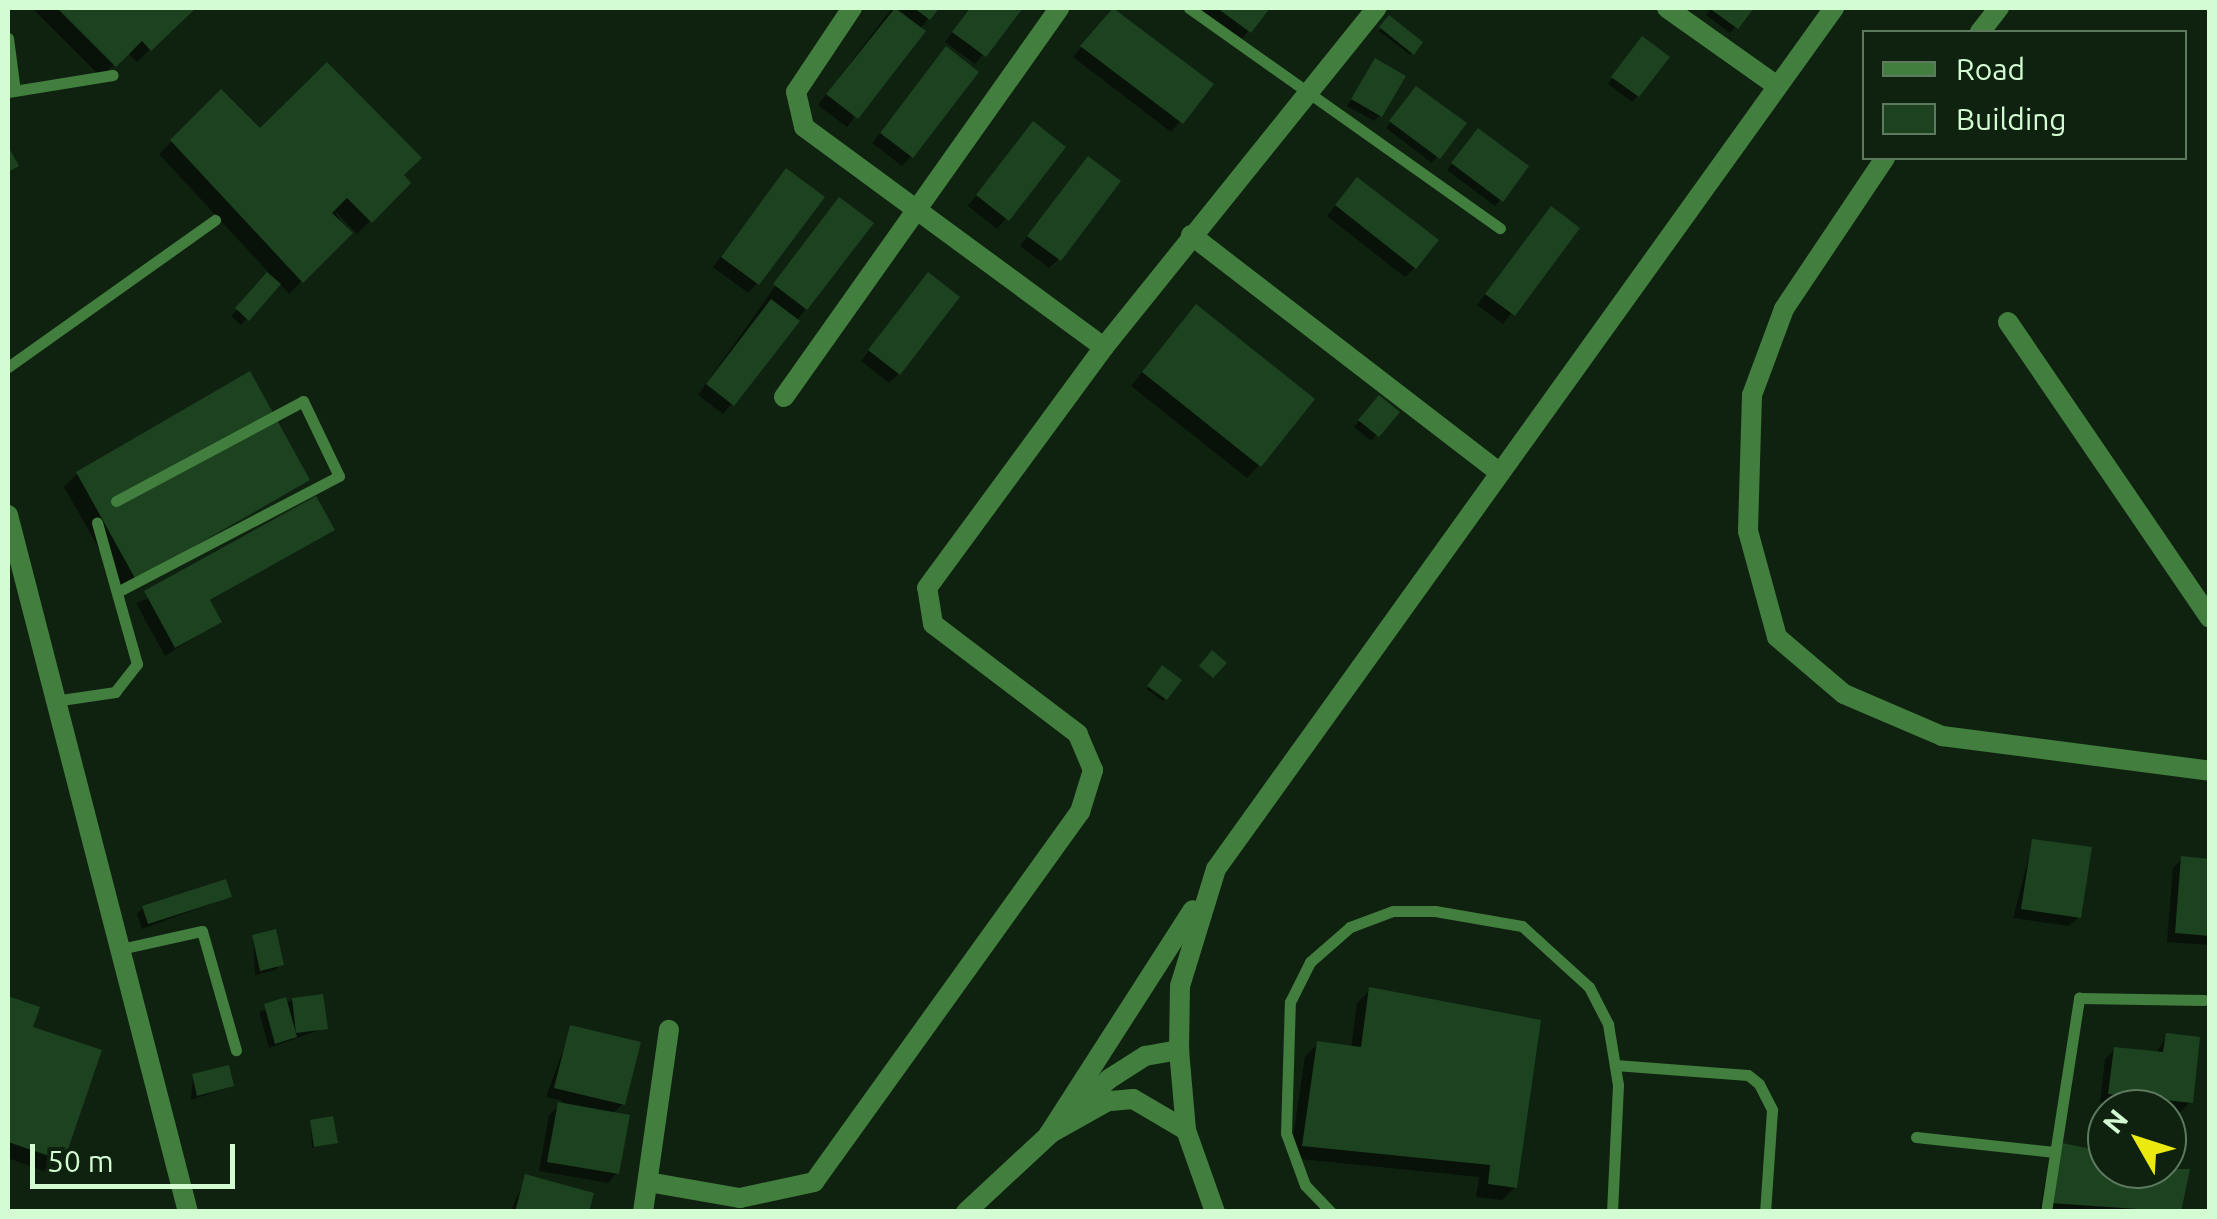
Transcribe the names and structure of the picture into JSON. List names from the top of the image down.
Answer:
{
  "legend": ["Road", "Building"],
  "scale_bar": "50 m",
  "north": "top left"
}
